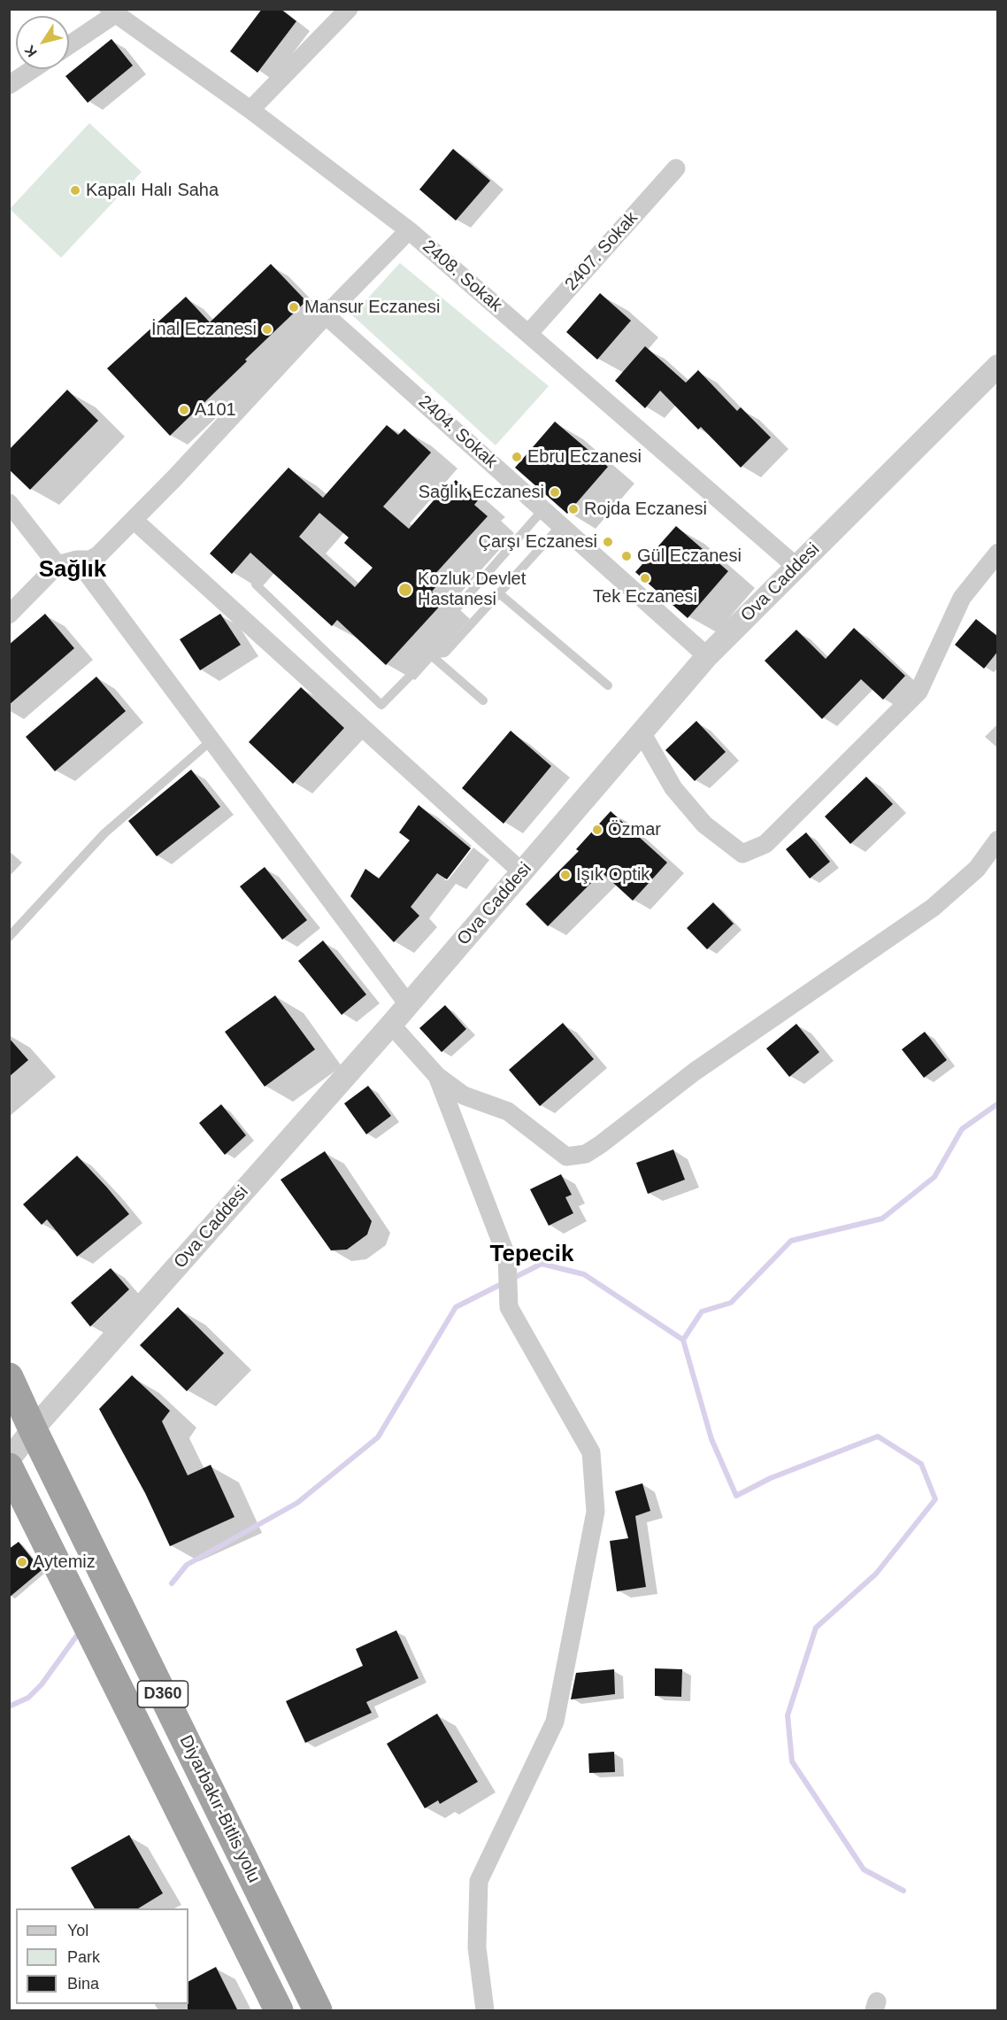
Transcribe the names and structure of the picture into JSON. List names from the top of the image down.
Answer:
{
  "streets": {
    "highway": ["D360", "Diyarbakır-Bitlis yolu"],
    "street": [
      "2407. Sokak",
      "2408. Sokak",
      "2404. Sokak",
      "Ova Caddesi"
    ]
  },
  "crossings": [
    ["2407. Sokak", "2408. Sokak"],
    ["2408. Sokak", "Ova Caddesi"],
    ["2404. Sokak", "Ova Caddesi"],
    ["Ova Caddesi", "Diyarbakır-Bitlis yolu"]
  ],
  "districts": ["Sağlık", "Tepecik"],
  "places": [
    "Kapalı Halı Saha",
    "Mansur Eczanesi",
    "İnal Eczanesi",
    "A101",
    "Ebru Eczanesi",
    "Sağlık Eczanesi",
    "Rojda Eczanesi",
    "Çarşı Eczanesi",
    "Gül Eczanesi",
    "Tek Eczanesi",
    "Kozluk Devlet Hastanesi",
    "Özmar",
    "Işık Optik",
    "Aytemiz"
  ],
  "legend": ["Yol", "Park", "Bina"],
  "north": "bottom left"
}
